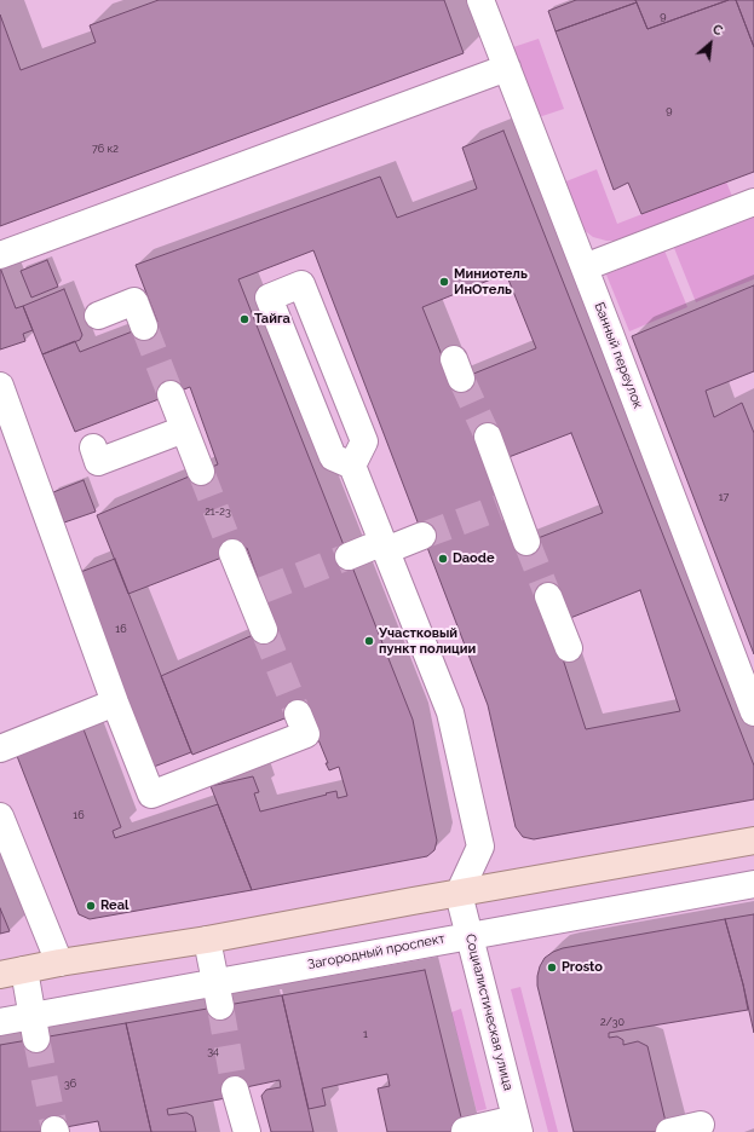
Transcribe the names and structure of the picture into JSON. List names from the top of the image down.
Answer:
{
  "streets": {
    "street": ["Банный переулок", "Загородный проспект", "Социалистическая улица"]
  },
  "crossings": [
    ["Загородный проспект", "Социалистическая улица"]
  ],
  "places": [
    "Миниотель ИнОтель",
    "Тайга",
    "Daode",
    "Участковый пункт полиции",
    "Real",
    "Prosto"
  ],
  "house_numbers": [
    "9",
    "9",
    "76 к2",
    "17",
    "21-23",
    "16",
    "16",
    "2/30",
    "1",
    "34",
    "36"
  ],
  "north": "top right"
}
